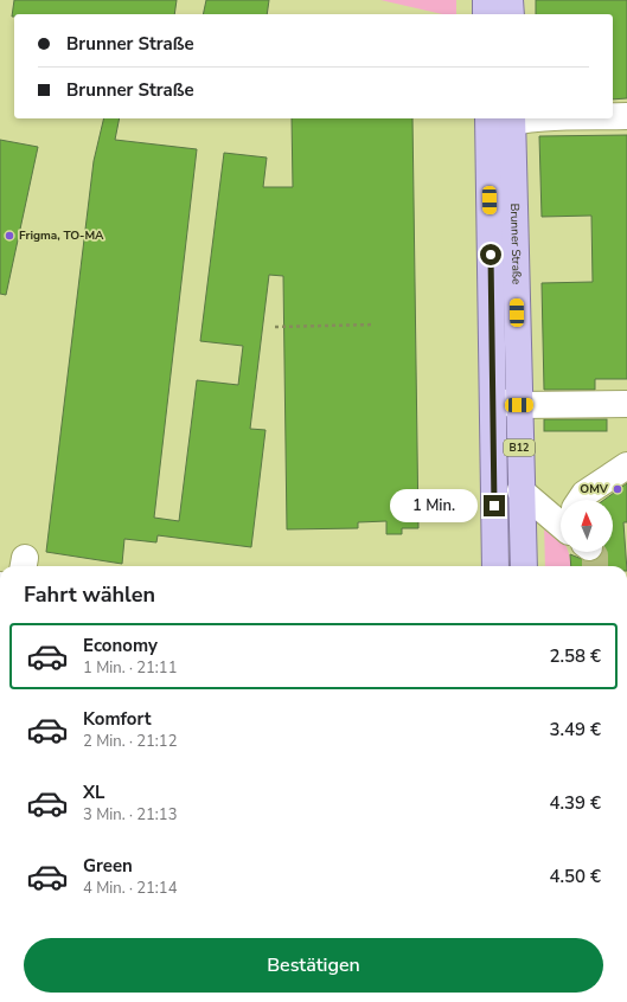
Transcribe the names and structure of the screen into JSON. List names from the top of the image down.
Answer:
{
  "streets": {
    "main road": ["Brunner Straße", "B12"]
  },
  "crossings": [
    ["Brunner Straße", "B12"]
  ],
  "places": ["Frigma, TO-MA", "OMV"],
  "north": "top",
  "page": {
    "banner": ["Brunner Straße", "Brunner Straße"],
    "bubble": "1 Min.",
    "heading": "Fahrt wählen",
    "list": [
      {
        "name": "Economy",
        "note": "1 Min. · 21:11",
        "value": "2.58 €"
      },
      {
        "name": "Komfort",
        "note": "2 Min. · 21:12",
        "value": "3.49 €"
      },
      {
        "name": "XL",
        "note": "3 Min. · 21:13",
        "value": "4.39 €"
      },
      {
        "name": "Green",
        "note": "4 Min. · 21:14",
        "value": "4.50 €"
      }
    ],
    "buttons": "Bestätigen"
  }
}
